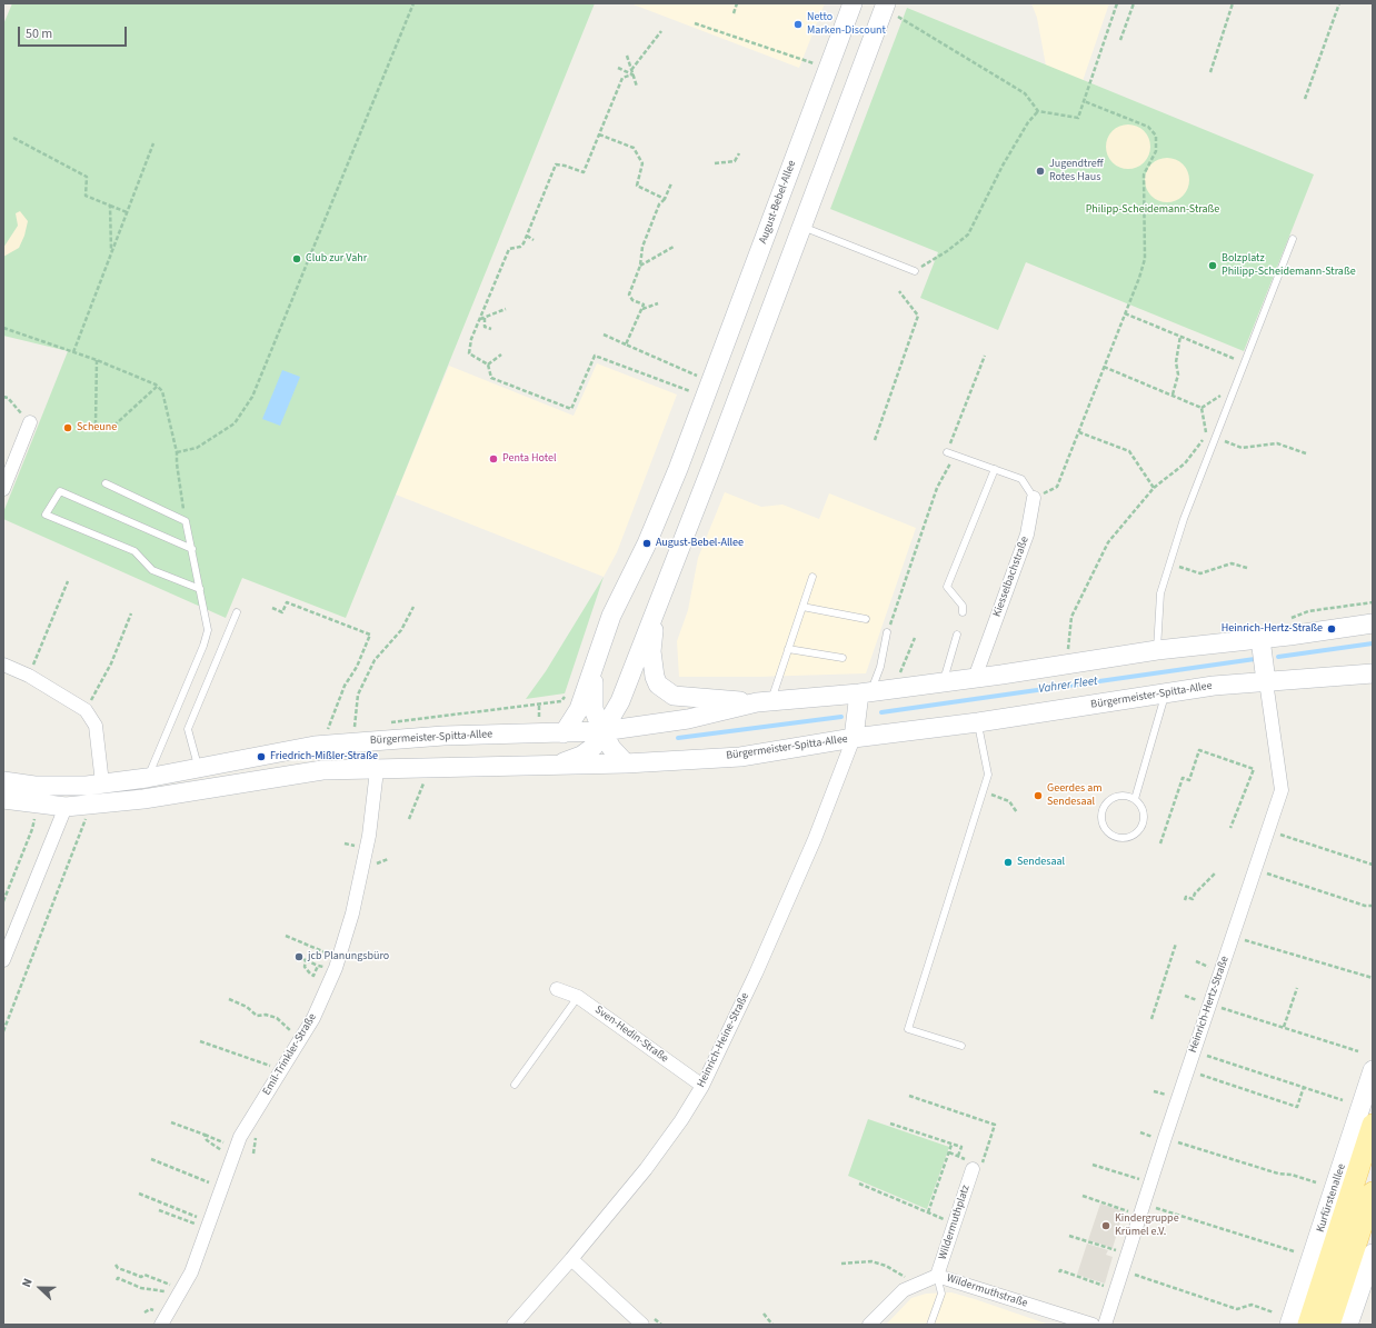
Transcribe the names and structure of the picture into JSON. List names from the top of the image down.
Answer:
{
  "streets": {
    "main road": ["August-Bebel-Allee", "Bürgermeister-Spitta-Allee", "Kurfürstenallee"],
    "street": [
      "Kiesselbachstraße",
      "Heinrich-Hertz-Straße",
      "Sven-Hedin-Straße",
      "Heinrich-Heine-Straße",
      "Emil-Trinkler-Straße",
      "Wildermuthplatz",
      "Wildermuthstraße"
    ]
  },
  "crossings": [
    ["August-Bebel-Allee", "Bürgermeister-Spitta-Allee"],
    ["Kiesselbachstraße", "Bürgermeister-Spitta-Allee"],
    ["Bürgermeister-Spitta-Allee", "Heinrich-Hertz-Straße"],
    ["Bürgermeister-Spitta-Allee", "Heinrich-Heine-Straße"],
    ["Bürgermeister-Spitta-Allee", "Emil-Trinkler-Straße"],
    ["Sven-Hedin-Straße", "Heinrich-Heine-Straße"],
    ["Wildermuthplatz", "Wildermuthstraße"]
  ],
  "water": ["Vahrer Fleet"],
  "parks": ["Philipp-Scheidemann-Straße"],
  "places": [
    "Netto Marken-Discount",
    "Jugendtreff Rotes Haus",
    "Club zur Vahr",
    "Bolzplatz Philipp-Scheidemann-Straße",
    "Scheune",
    "Penta Hotel",
    "August-Bebel-Allee",
    "Heinrich-Hertz-Straße",
    "Friedrich-Mißler-Straße",
    "Geerdes am Sendesaal",
    "Sendesaal",
    "jcb Planungsbüro",
    "Kindergruppe Krümel e.V."
  ],
  "scale_bar": "50 m",
  "north": "left"
}
